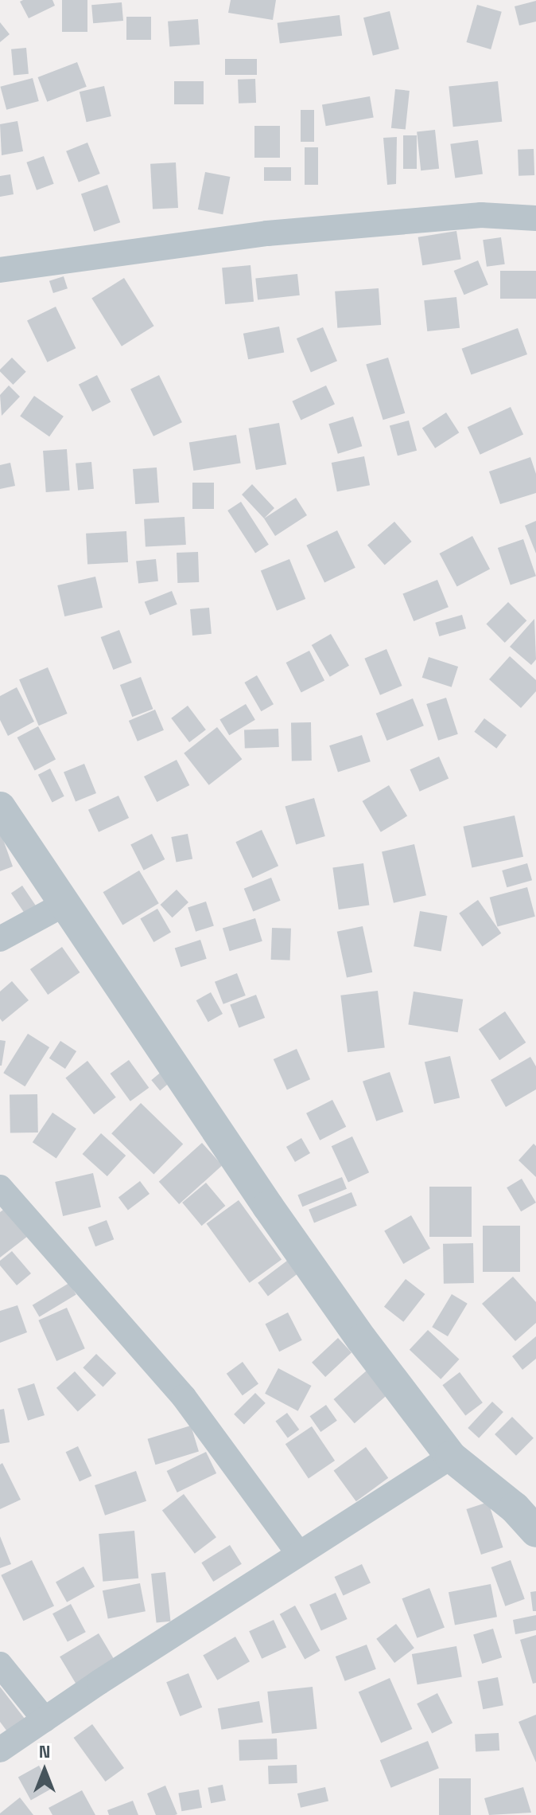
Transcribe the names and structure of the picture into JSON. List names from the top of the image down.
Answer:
{
  "north": "top"
}
